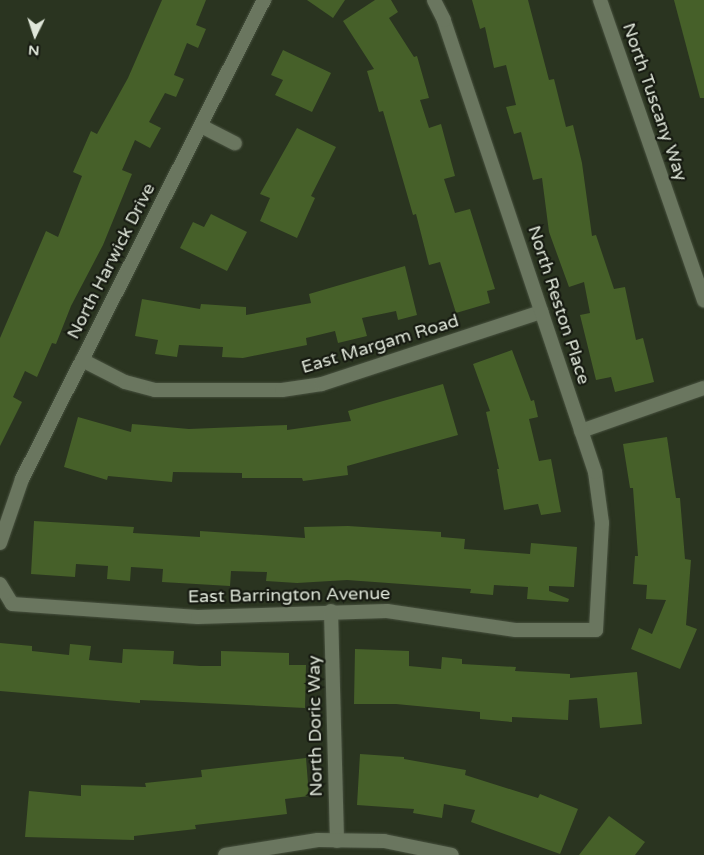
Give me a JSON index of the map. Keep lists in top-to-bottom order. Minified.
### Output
{"streets":{"street":["North Tuscany Way","North Harwick Drive","North Reston Place","East Margam Road","East Barrington Avenue","North Doric Way"]},"crossings":[["North Harwick Drive","East Margam Road"],["North Reston Place","East Margam Road"],["North Reston Place","East Barrington Avenue"],["East Barrington Avenue","North Doric Way"]],"north":"bottom"}
